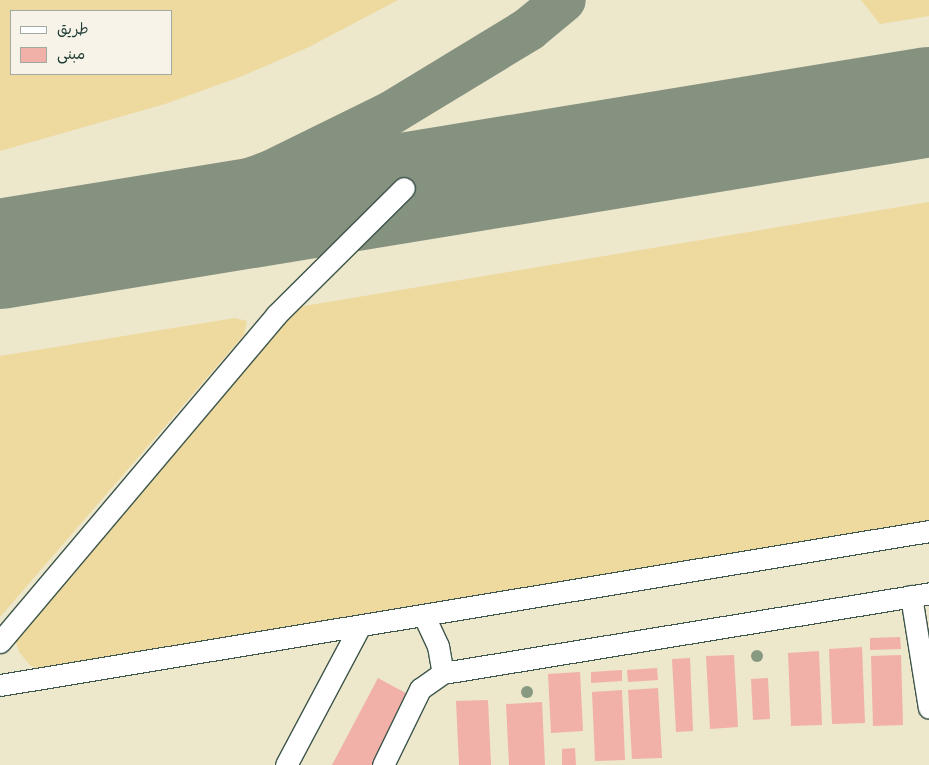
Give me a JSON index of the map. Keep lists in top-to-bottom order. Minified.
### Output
{"legend":["طريق","مبنى"]}
